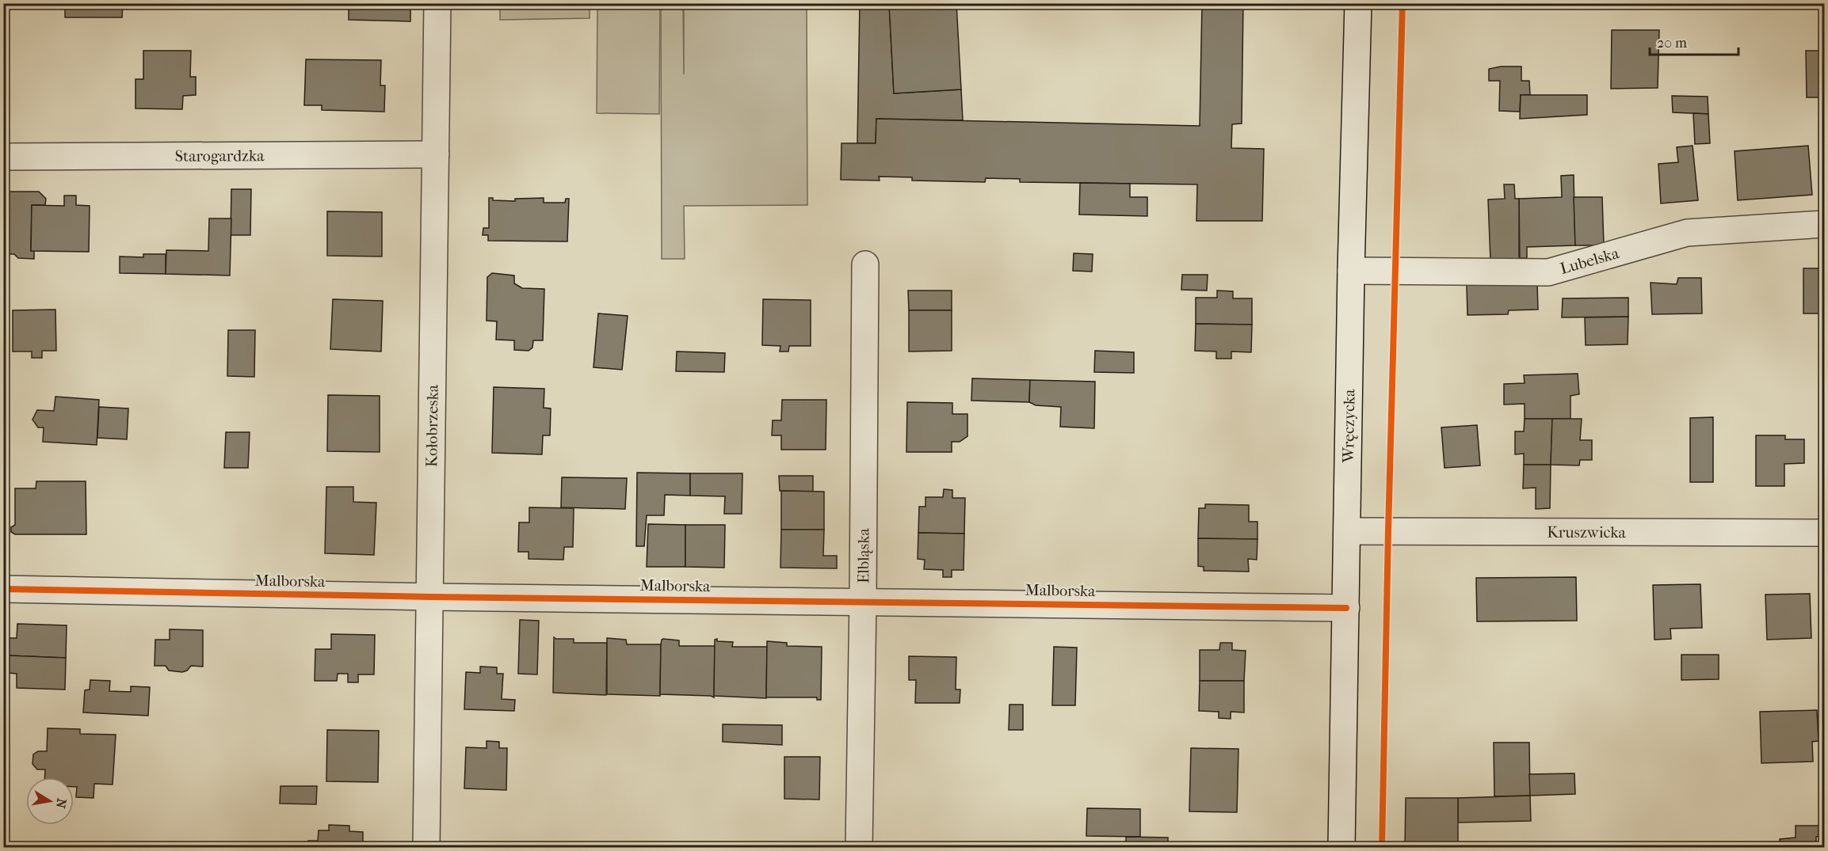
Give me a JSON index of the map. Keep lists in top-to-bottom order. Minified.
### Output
{"streets":{"street":["Starogardzka","Lubelska","Wręczycka","Kołobrzeska","Kruszwicka","Elbląska","Malborska"]},"crossings":[["Starogardzka","Kołobrzeska"],["Lubelska","Wręczycka"],["Wręczycka","Kruszwicka"],["Wręczycka","Malborska"],["Kołobrzeska","Malborska"],["Elbląska","Malborska"]],"scale_bar":"20 m","north":"right"}
